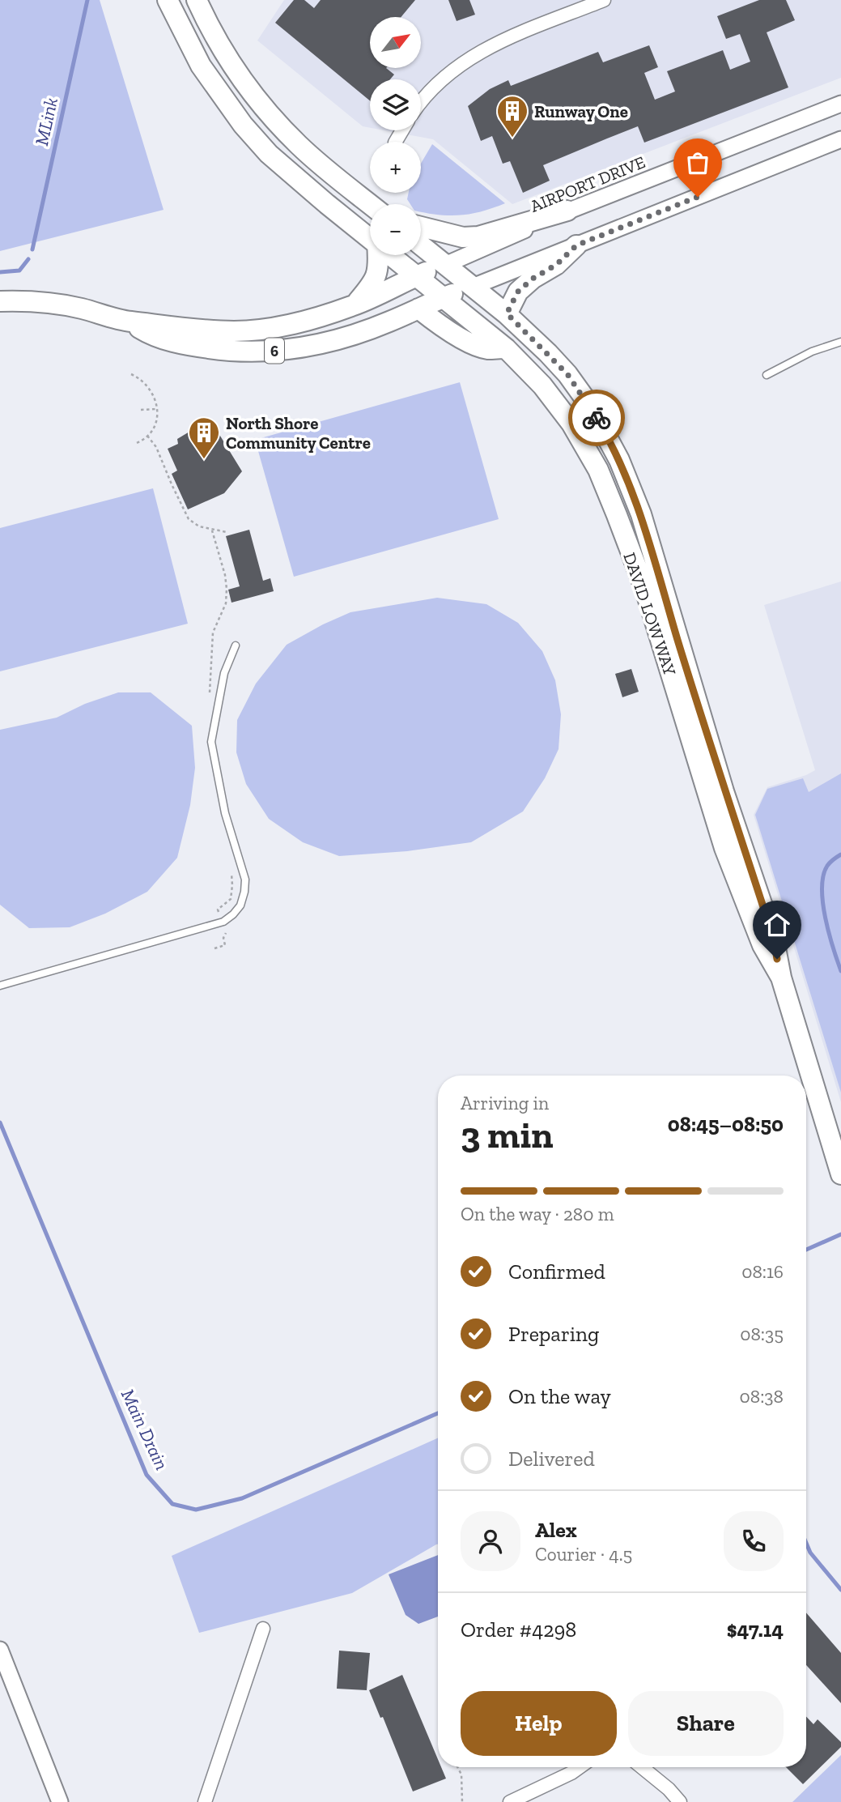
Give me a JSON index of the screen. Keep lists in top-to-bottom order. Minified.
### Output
{"streets":{"main road":["6","DAVID LOW WAY"],"street":["AIRPORT DRIVE"]},"crossings":[["AIRPORT DRIVE","6"],["AIRPORT DRIVE","DAVID LOW WAY"],["6","DAVID LOW WAY"]],"water":["MLink","Main Drain"],"places":{"building":["Runway One","North Shore Community Centre"]},"north":"top right","page":{"map_buttons":["+","−"],"heading":["3 min","Arriving in","08:45–08:50"],"panel":["Alex","Courier · 4.5","Order #4298","$47.14"],"bar":"On the way · 280 m","list":[["Confirmed","08:16"],["Preparing","08:35"],["On the way","08:38"],"Delivered"],"buttons":["Help","Share"]}}
